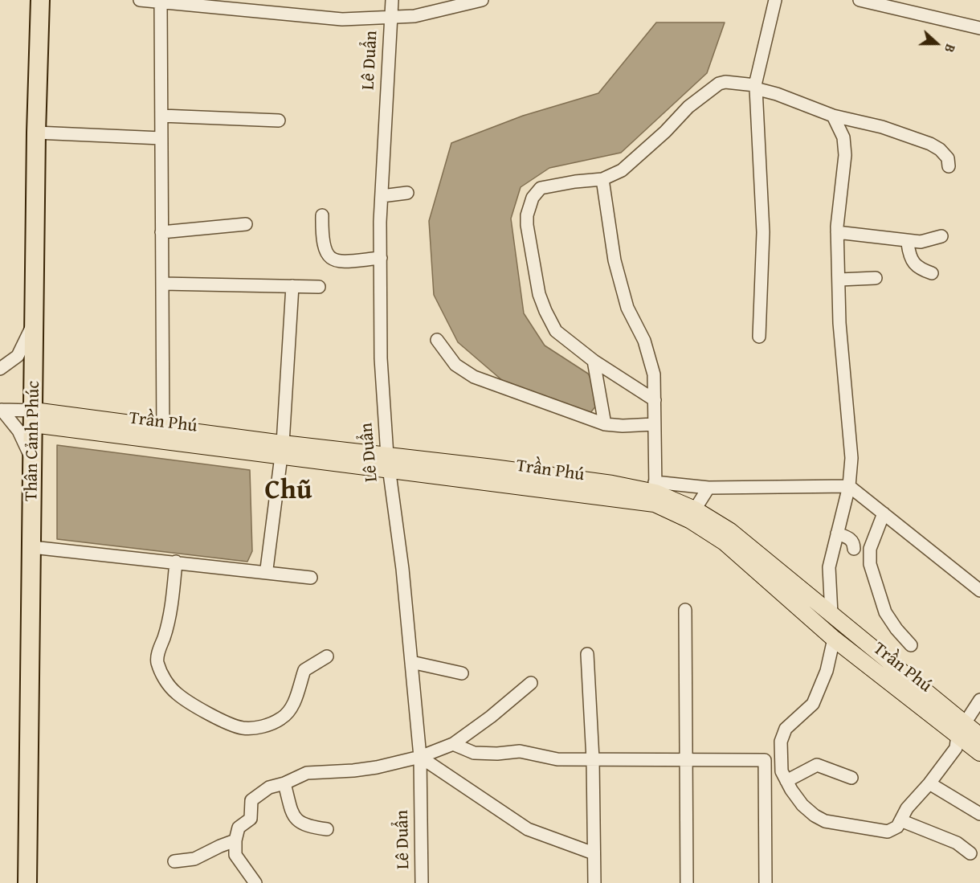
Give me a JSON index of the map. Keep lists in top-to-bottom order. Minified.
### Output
{"streets":{"highway":["Thân Cảnh Phúc"],"main road":["Trần Phú"],"street":["Lê Duẩn"]},"crossings":[["Lê Duẩn","Trần Phú"],["Trần Phú","Thân Cảnh Phúc"]],"districts":["Chũ"],"north":"right"}
